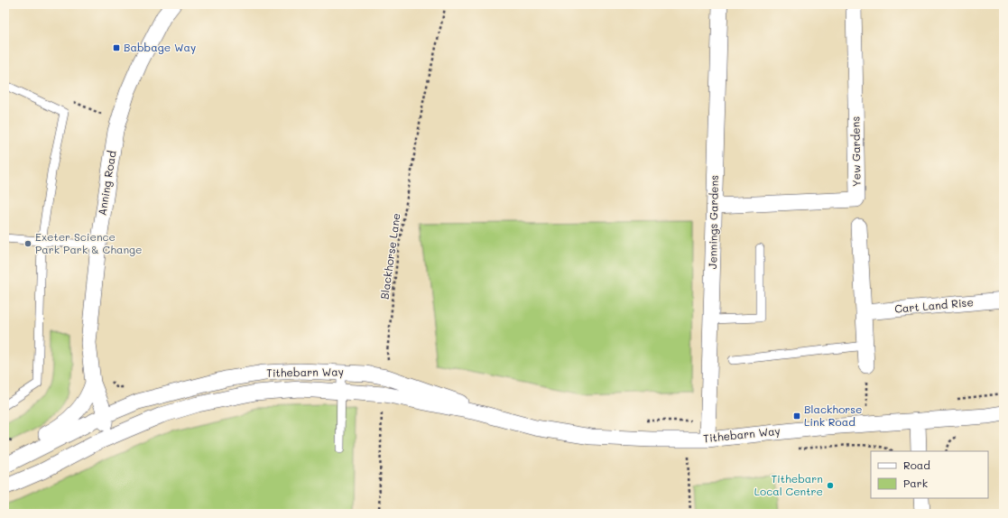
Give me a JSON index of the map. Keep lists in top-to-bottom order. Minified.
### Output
{"streets":{"street":["Yew Gardens","Anning Road","Jennings Gardens","Cart Land Rise","Tithebarn Way"],"path":["Blackhorse Lane"]},"crossings":[["Yew Gardens","Jennings Gardens"],["Anning Road","Tithebarn Way"],["Jennings Gardens","Tithebarn Way"],["Blackhorse Lane","Tithebarn Way"]],"places":{"transit":["Babbage Way","Blackhorse Link Road"],"other":["Exeter Science Park Park & Change","Tithebarn Local Centre"]},"legend":["Road","Park"]}
